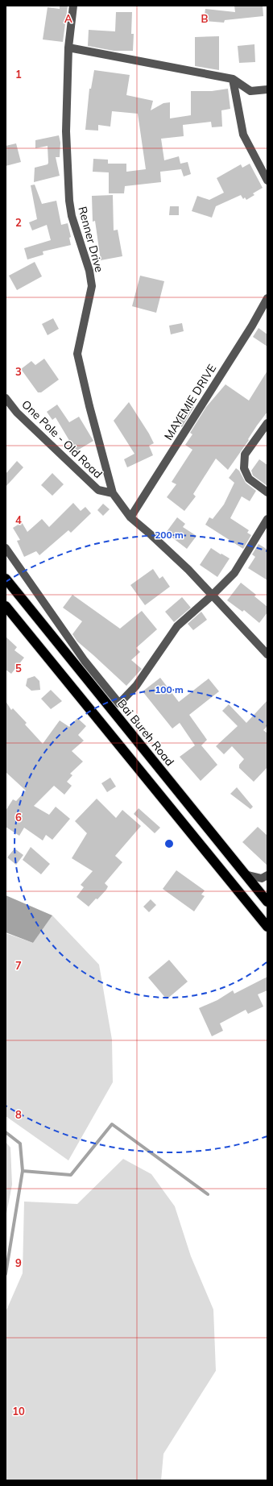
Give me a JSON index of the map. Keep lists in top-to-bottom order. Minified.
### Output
{"streets":{"highway":["Bai Bureh Road"],"street":["Renner Drive","MAYEMIE DRIVE","One Pole - Old Road"]},"crossings":[["Renner Drive","One Pole - Old Road"]],"grid":{"columns":["A","B"],"rows":["1","2","3","4","5","6","7","8","9","10"]},"rings":["200 m","100 m"]}
